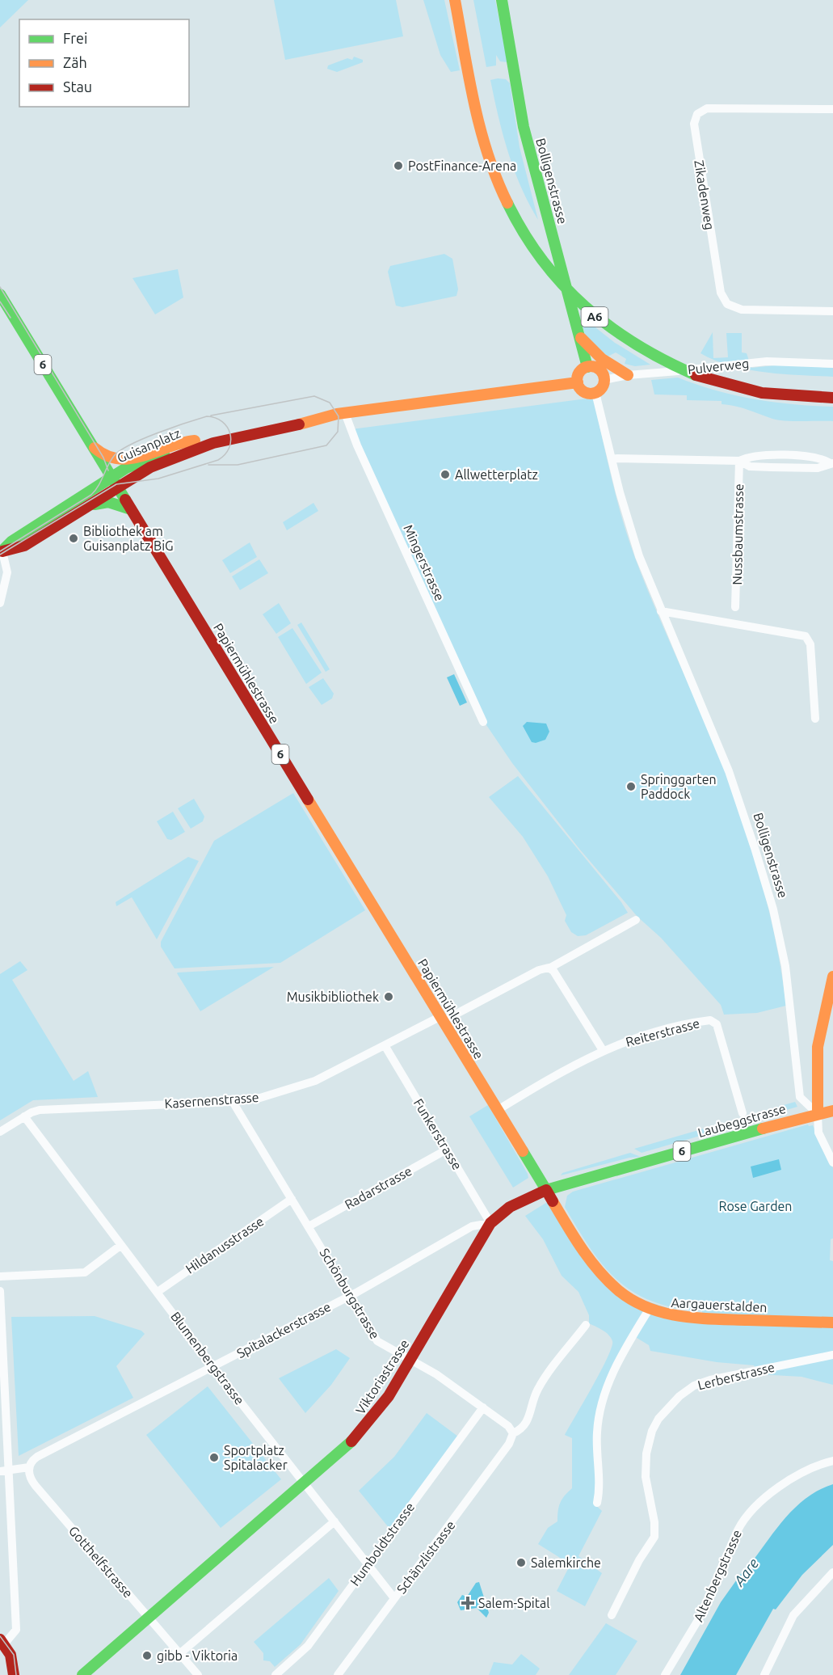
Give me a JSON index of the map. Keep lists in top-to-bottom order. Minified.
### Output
{"streets":{"main road":["Bolligenstrasse","A6","6","Guisanplatz","Papiermühlestrasse","Laubeggstrasse","Aargauerstalden","Viktoriastrasse"],"street":["Zikadenweg","Pulverweg","Nussbaumstrasse","Mingerstrasse","Reiterstrasse","Kasernenstrasse","Funkerstrasse","Radarstrasse","Hildanusstrasse","Schönburgstrasse","Spitalackerstrasse","Blumenbergstrasse","Lerberstrasse","Humboldtstrasse","Schänzlistrasse","Gotthelfstrasse","Altenbergstrasse"]},"crossings":[["Bolligenstrasse","Pulverweg"],["Bolligenstrasse","Nussbaumstrasse"],["Bolligenstrasse","Laubeggstrasse"],["Guisanplatz","Papiermühlestrasse"],["Papiermühlestrasse","Reiterstrasse"],["Papiermühlestrasse","Kasernenstrasse"],["Papiermühlestrasse","Laubeggstrasse"],["Papiermühlestrasse","Aargauerstalden"],["Papiermühlestrasse","Viktoriastrasse"],["Kasernenstrasse","Funkerstrasse"],["Kasernenstrasse","Schönburgstrasse"],["Kasernenstrasse","Blumenbergstrasse"],["Laubeggstrasse","Aargauerstalden"],["Laubeggstrasse","Viktoriastrasse"],["Funkerstrasse","Radarstrasse"],["Funkerstrasse","Spitalackerstrasse"],["Funkerstrasse","Viktoriastrasse"],["Radarstrasse","Schönburgstrasse"],["Hildanusstrasse","Schönburgstrasse"],["Hildanusstrasse","Blumenbergstrasse"],["Schönburgstrasse","Spitalackerstrasse"],["Schönburgstrasse","Viktoriastrasse"],["Schönburgstrasse","Humboldtstrasse"],["Schönburgstrasse","Schänzlistrasse"],["Aargauerstalden","Viktoriastrasse"],["Spitalackerstrasse","Blumenbergstrasse"],["Spitalackerstrasse","Viktoriastrasse"],["Spitalackerstrasse","Gotthelfstrasse"],["Blumenbergstrasse","Viktoriastrasse"],["Blumenbergstrasse","Humboldtstrasse"],["Blumenbergstrasse","Schänzlistrasse"],["Viktoriastrasse","Gotthelfstrasse"]],"water":["Aare"],"parks":["Rose Garden"],"places":{"other":["PostFinance-Arena","Allwetterplatz","Bibliothek am Guisanplatz BiG","Springgarten Paddock","Musikbibliothek","Sportplatz Spitalacker","Salemkirche","gibb - Viktoria"],"health":["Salem-Spital"]},"legend":["Frei","Zäh","Stau"]}
